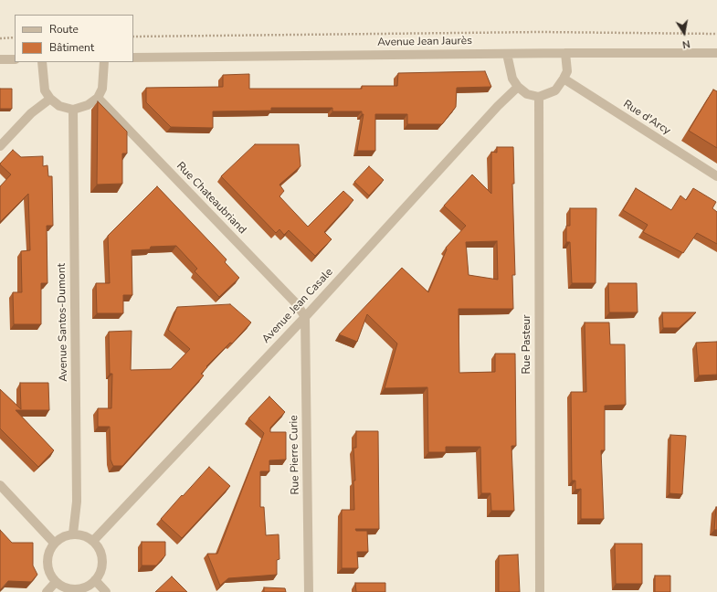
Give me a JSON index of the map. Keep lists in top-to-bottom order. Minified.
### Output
{"streets":{"street":["Avenue Jean Jaurès","Rue d'Arcy","Rue Chateaubriand","Avenue Jean Casale","Avenue Santos-Dumont","Rue Pasteur","Rue Pierre Curie"]},"crossings":[["Rue Chateaubriand","Avenue Jean Casale"],["Rue Chateaubriand","Rue Pierre Curie"],["Avenue Jean Casale","Avenue Santos-Dumont"],["Avenue Jean Casale","Rue Pierre Curie"]],"legend":["Route","Bâtiment"],"north":"bottom"}
